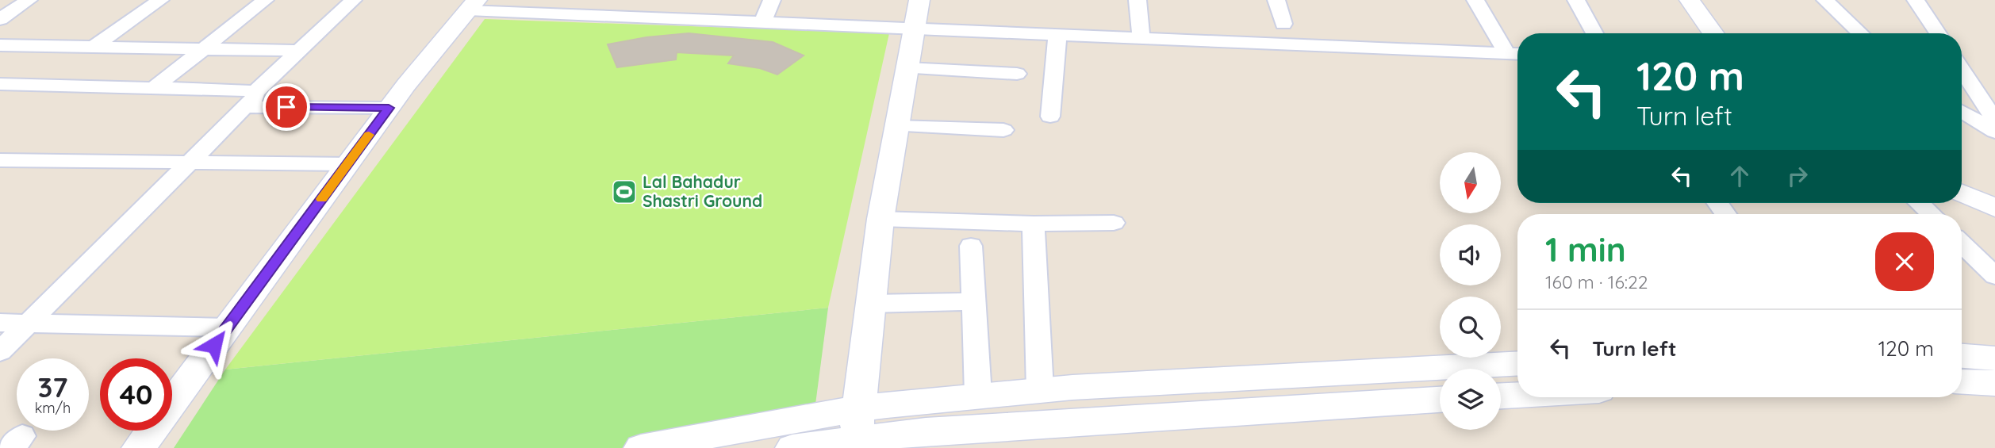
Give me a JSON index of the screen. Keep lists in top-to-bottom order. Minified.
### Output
{"places":{"sports":["Lal Bahadur Shastri Ground"]},"north":"bottom","page":{"turn":["120 m","Turn left"],"heading":["1 min","160 m · 16:22"],"list":[{"name":"Turn left","value":"120 m"}],"speed":"37 km/h","limit":"40"}}
